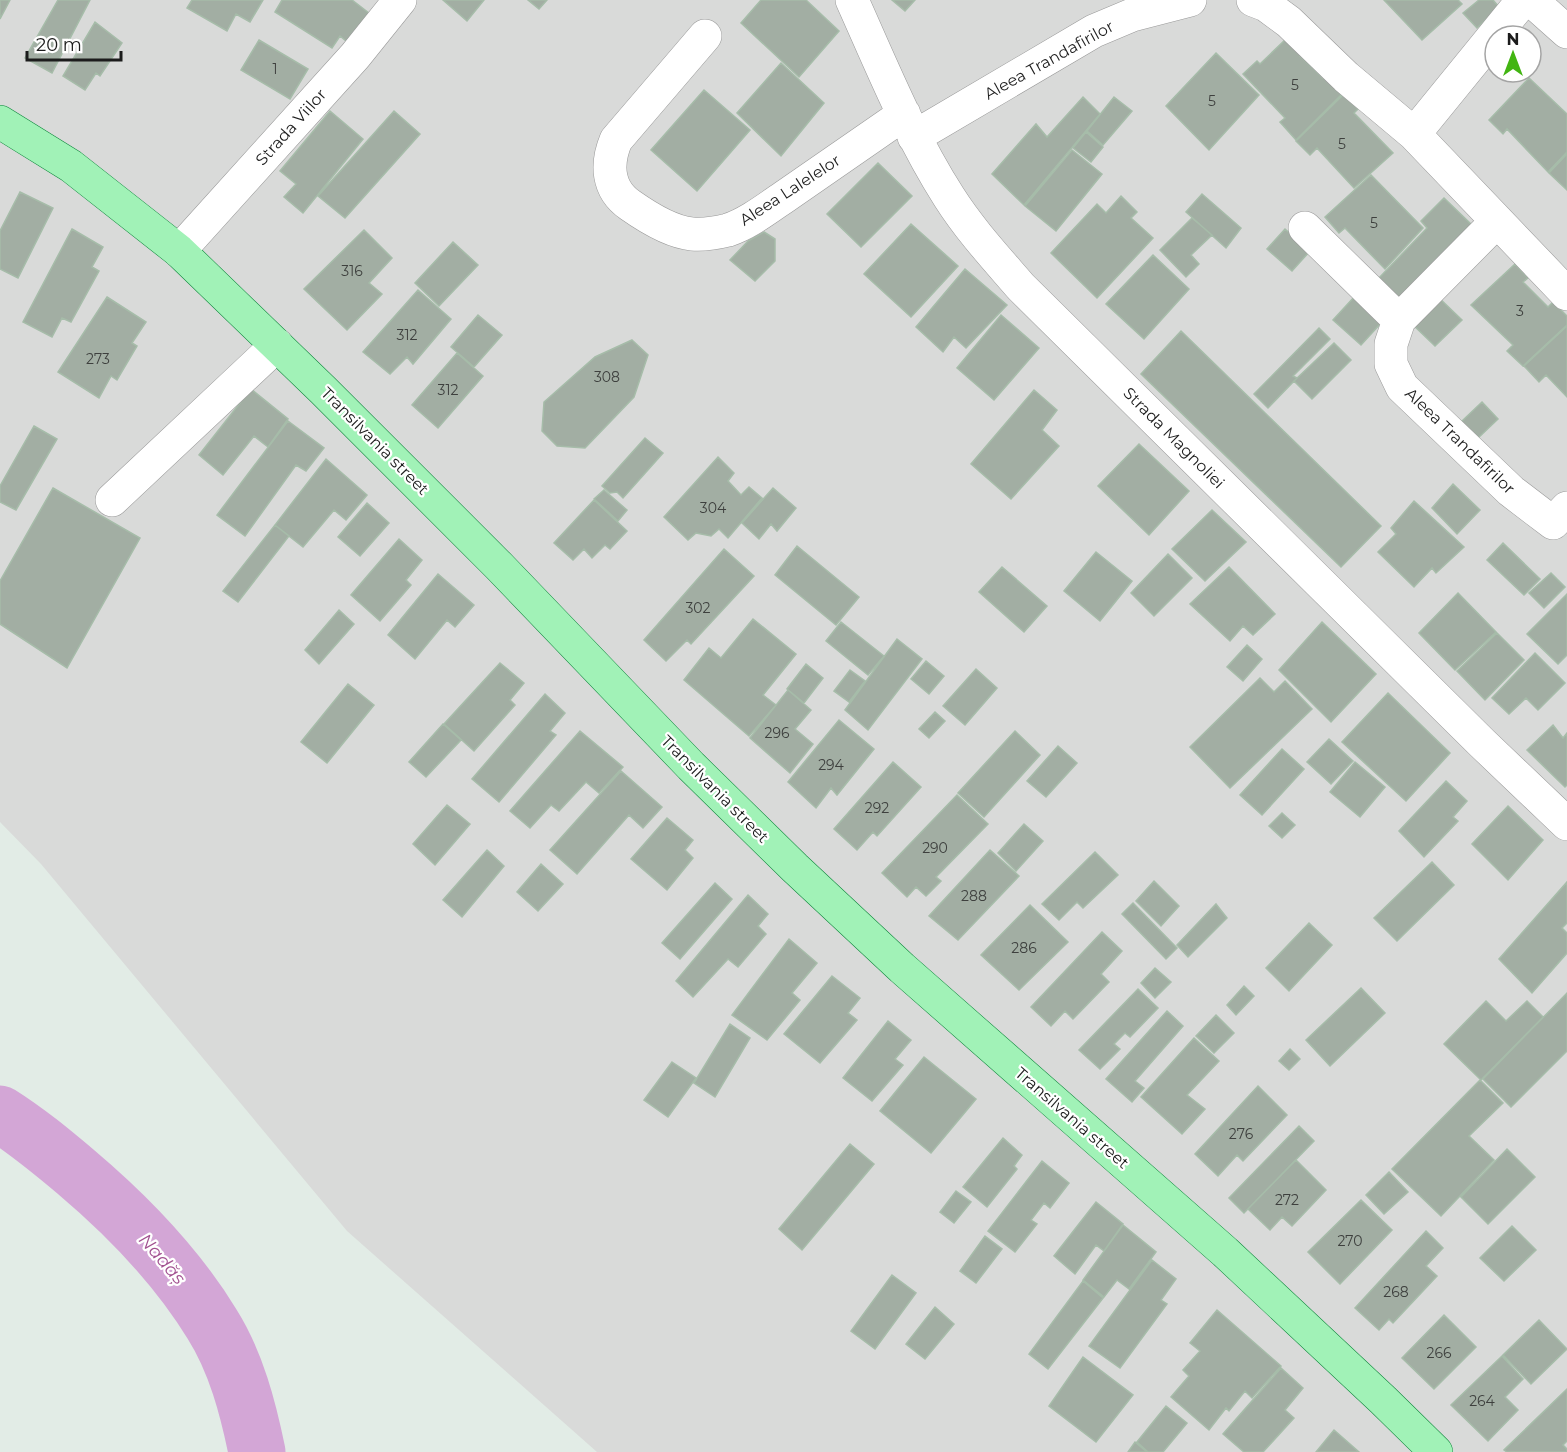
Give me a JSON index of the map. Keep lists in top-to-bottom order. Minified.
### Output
{"streets":{"main road":["Transilvania street"],"street":["Aleea Trandafirilor","Strada Viilor","Aleea Lalelelor","Strada Magnoliei"]},"crossings":[["Aleea Trandafirilor","Aleea Lalelelor"],["Aleea Trandafirilor","Strada Magnoliei"],["Strada Viilor","Transilvania street"],["Aleea Lalelelor","Strada Magnoliei"]],"water":["Nadăș"],"house_numbers":["1","5","5","5","5","316","3","312","273","308","312","304","302","296","294","292","290","288","286","276","272","270","268","266","264"],"scale_bar":"20 m","north":"top"}
